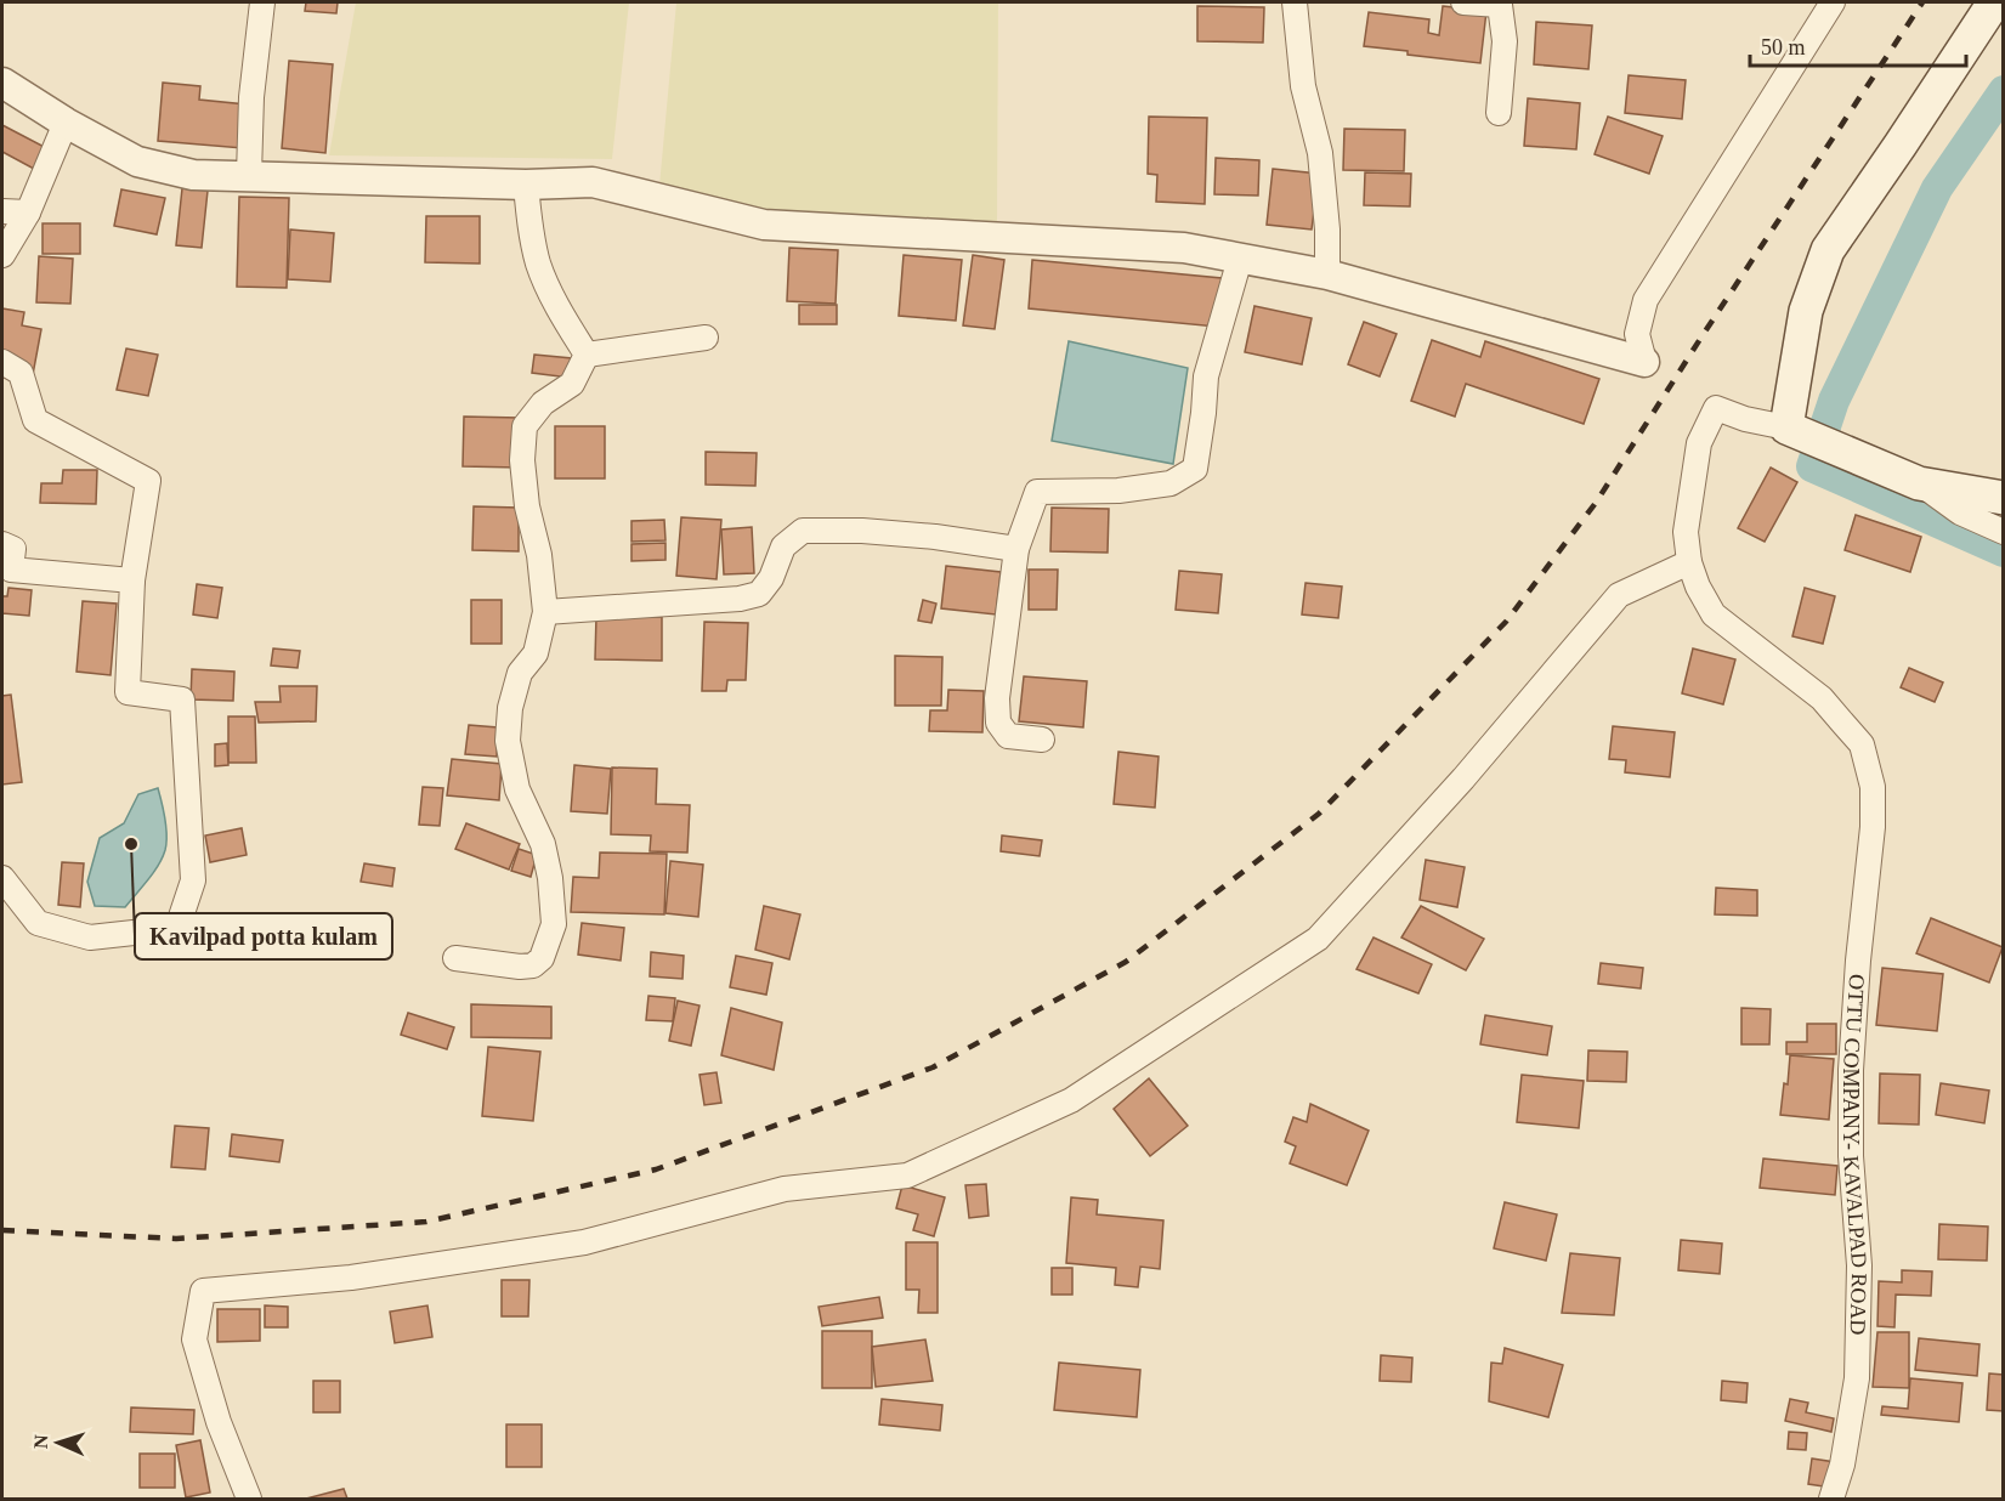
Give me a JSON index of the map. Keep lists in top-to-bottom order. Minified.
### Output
{"streets":{"street":["OTTU COMPANY- KAVALPAD ROAD"]},"places":["Kavilpad potta kulam"],"scale_bar":"50 m","north":"left"}
